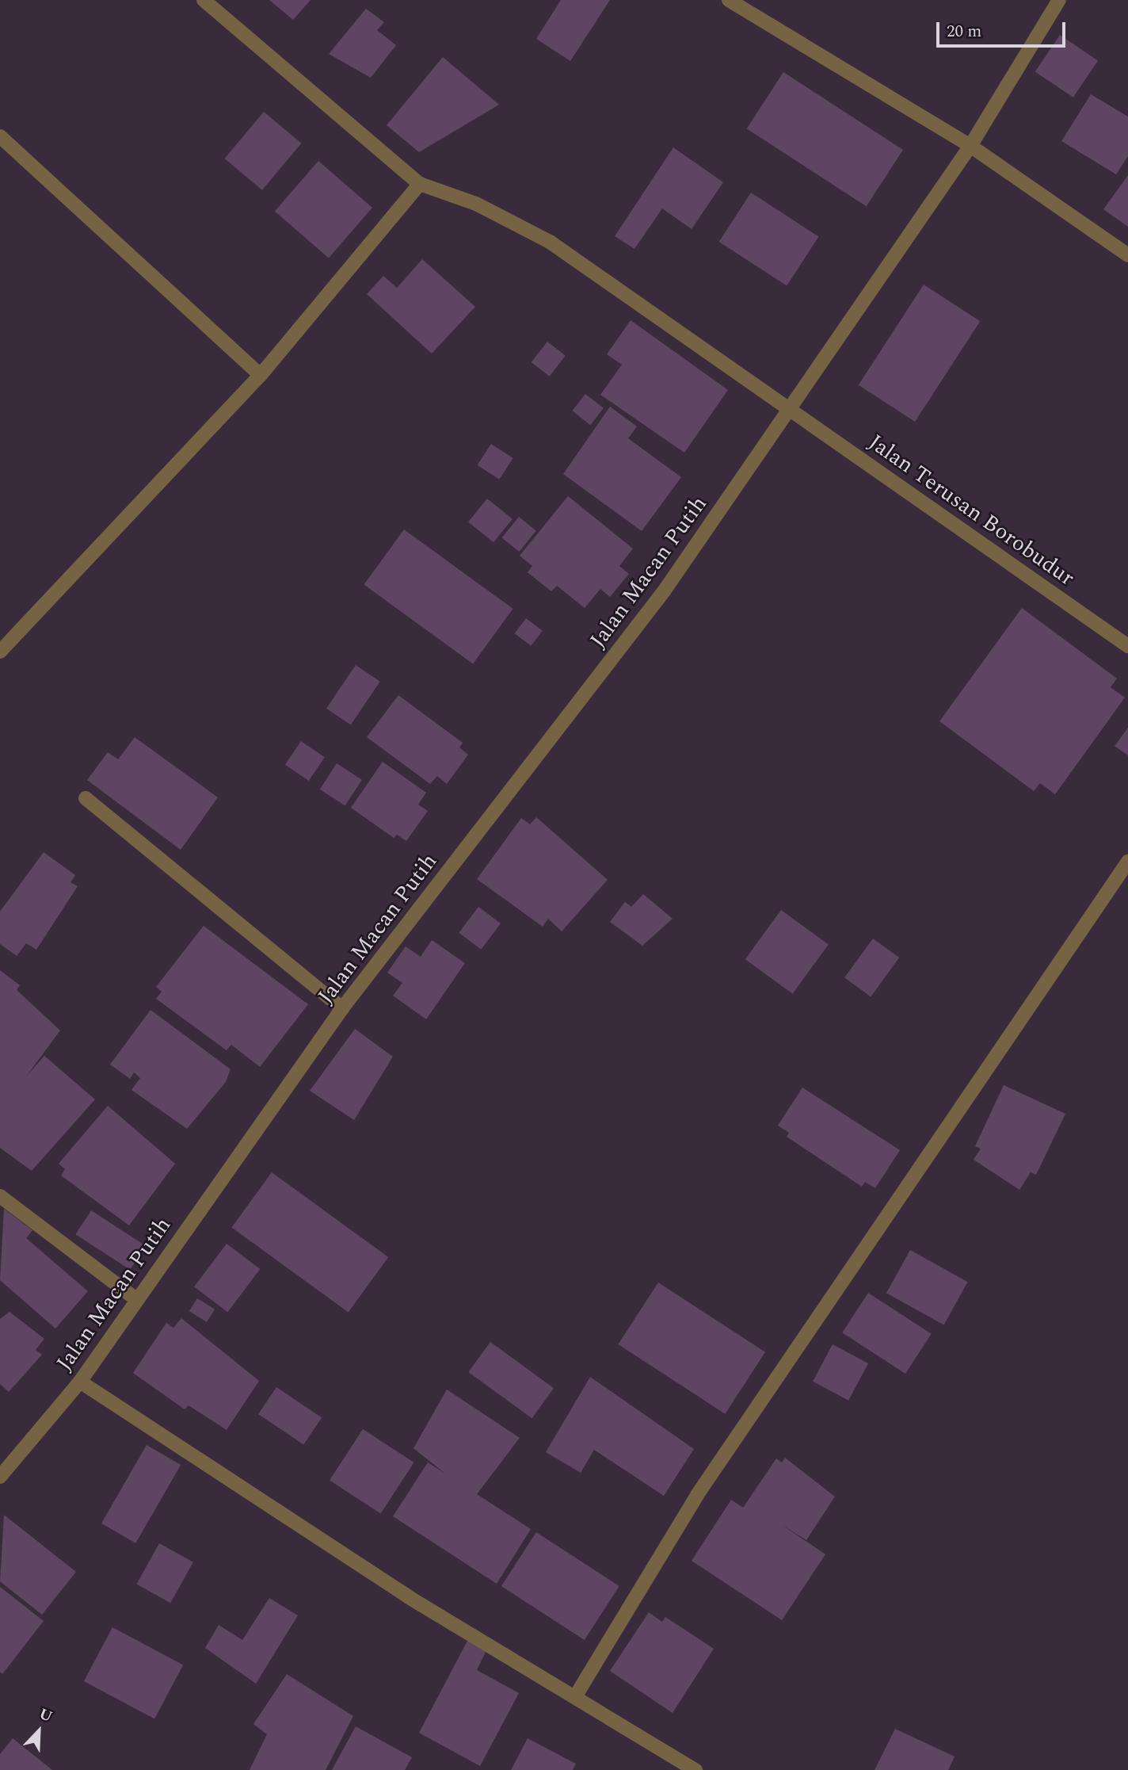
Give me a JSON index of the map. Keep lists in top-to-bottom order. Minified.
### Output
{"streets":{"street":["Jalan Terusan Borobudur","Jalan Macan Putih"]},"crossings":[["Jalan Terusan Borobudur","Jalan Macan Putih"]],"scale_bar":"20 m","north":"top right"}
